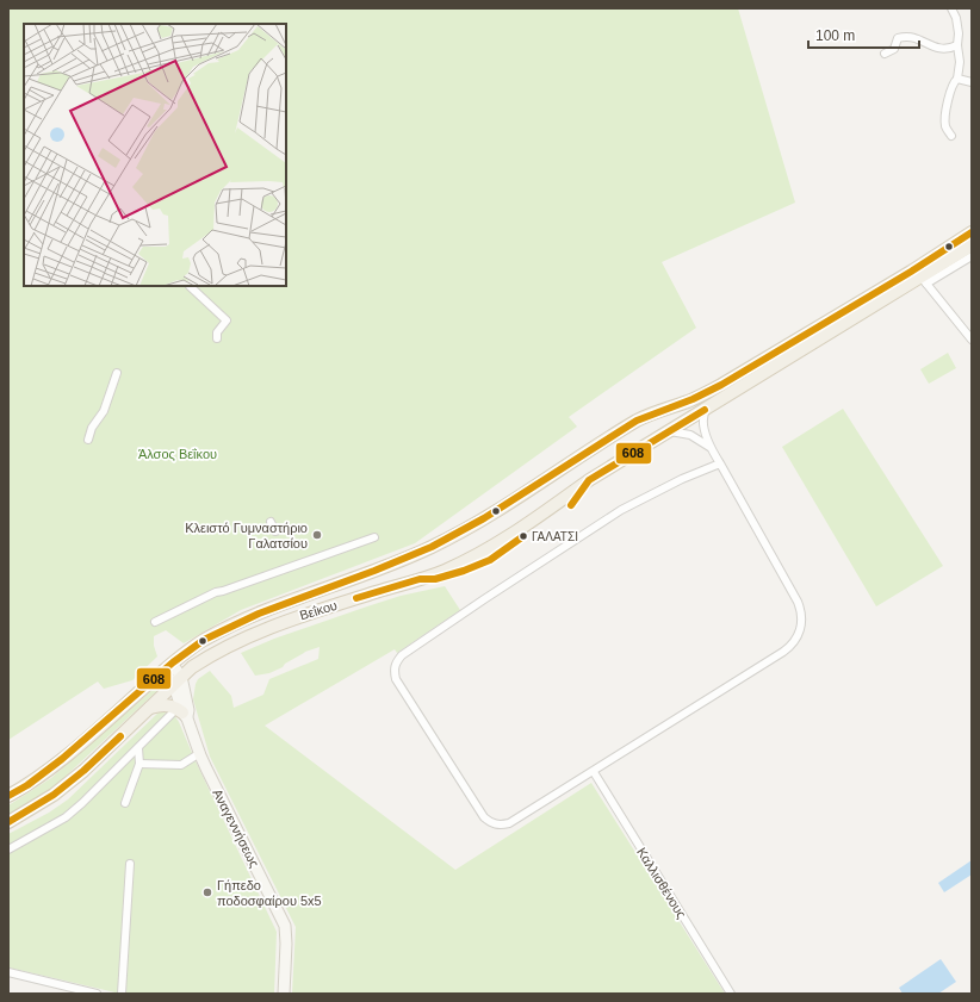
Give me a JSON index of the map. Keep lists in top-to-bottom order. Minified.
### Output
{"streets":{"main road":["Βεΐκου"],"street":["Αναγεννήσεως","Καλλισθένους"]},"crossings":[["Βεΐκου","Αναγεννήσεως"]],"parks":["Άλσος Βεΐκου"],"places":["Κλειστό Γυμναστήριο Γαλατσίου","ΓΑΛΑΤΣΙ","Γήπεδο ποδοσφαίρου 5x5"],"lines":["transit line 608"],"scale_bar":"100 m"}
